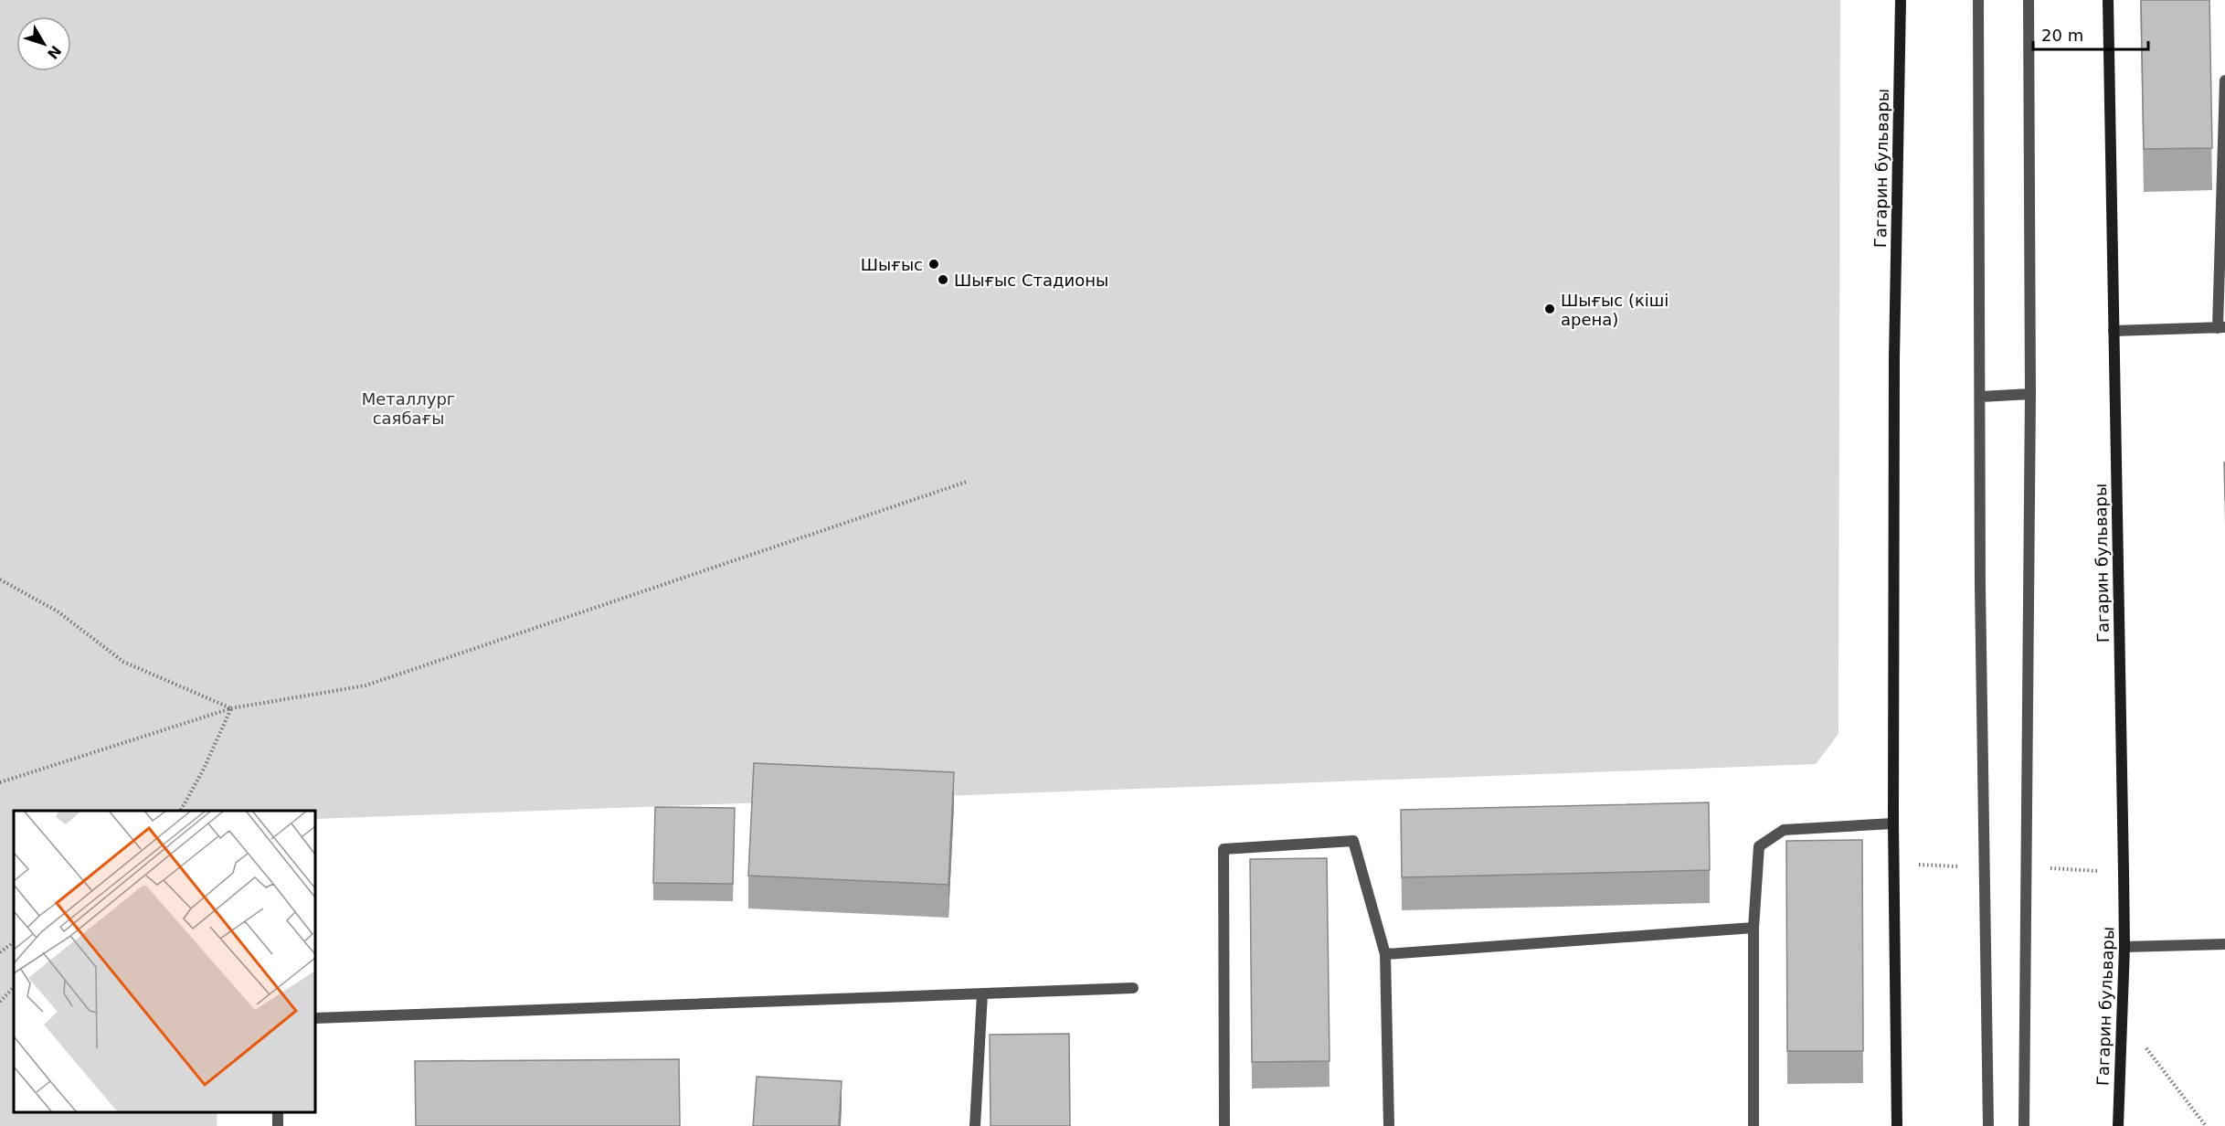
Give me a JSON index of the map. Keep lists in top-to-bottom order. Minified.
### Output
{"streets":{"main road":["Гагарин бульвары"]},"parks":["Металлург саябағы"],"places":["Шығыс","Шығыс Стадионы","Шығыс (кіші арена)"],"scale_bar":"20 m","north":"bottom right"}
